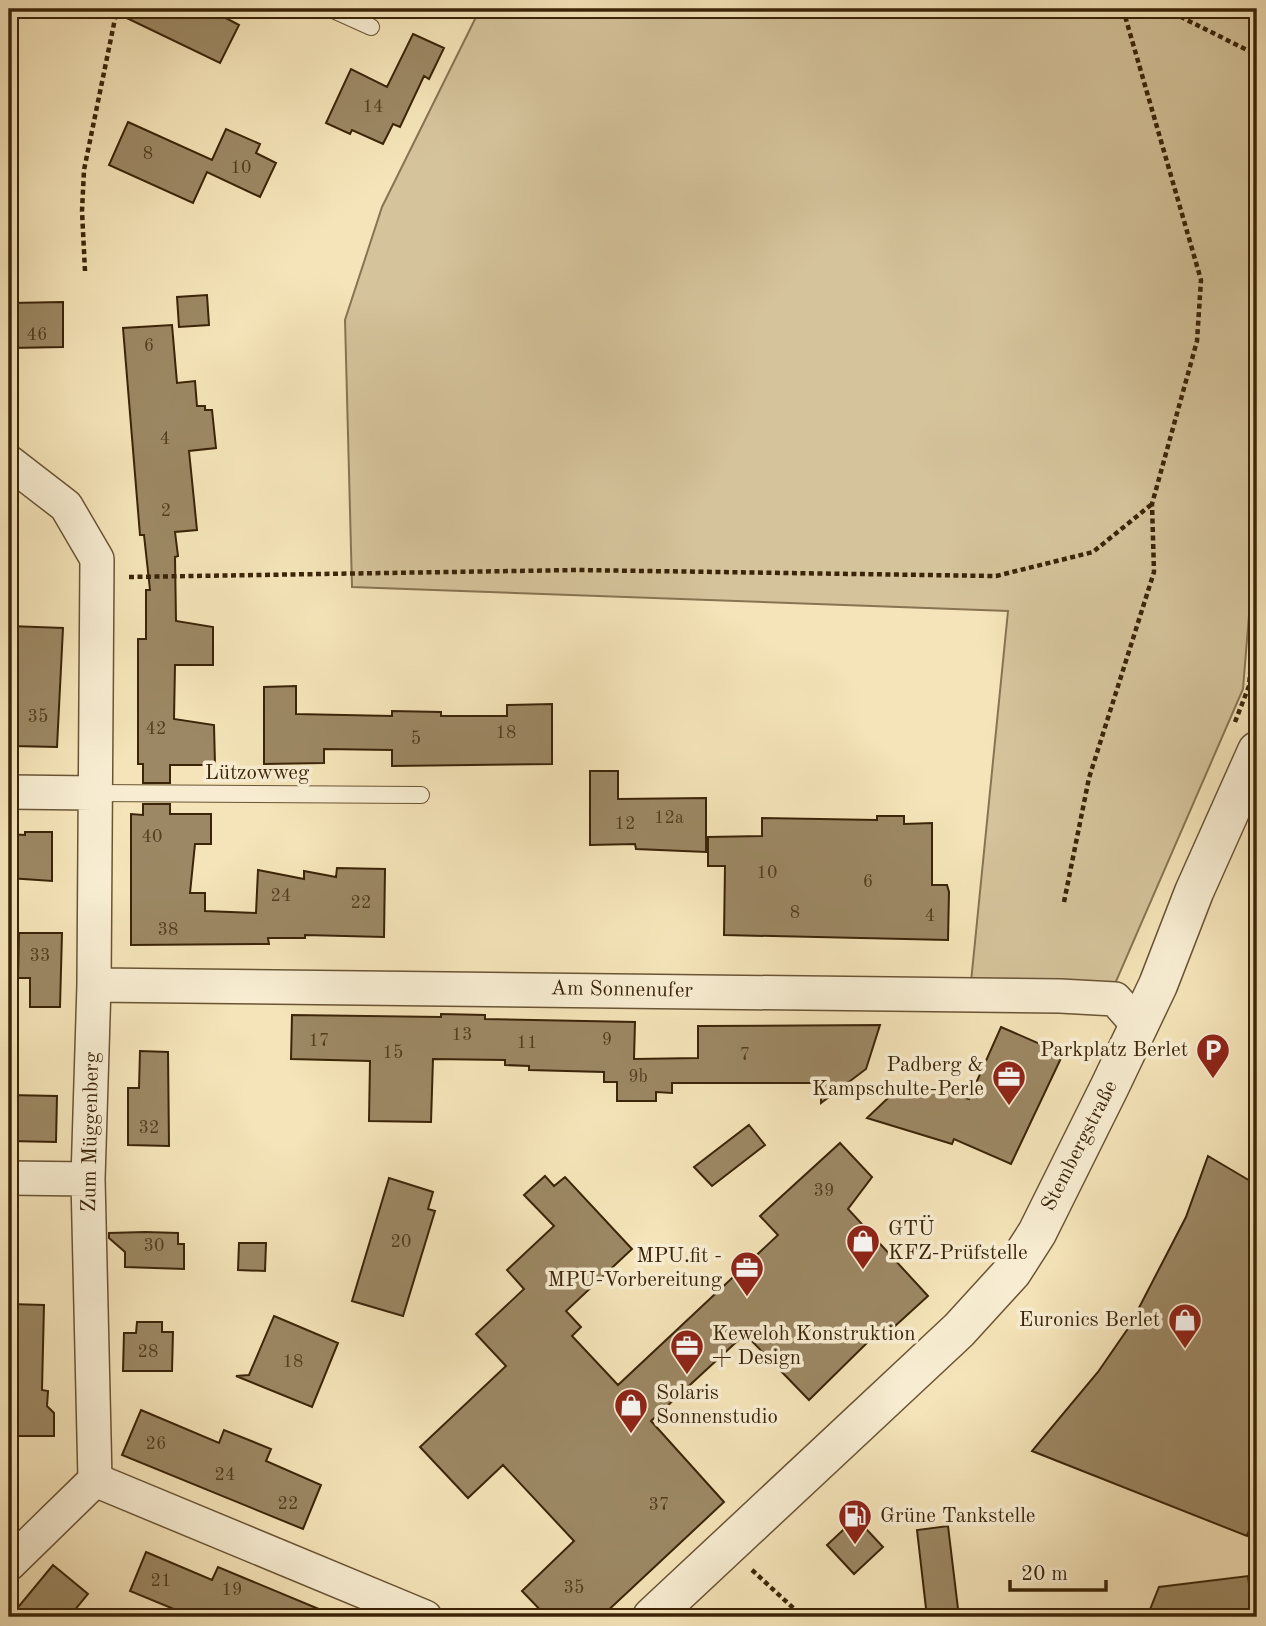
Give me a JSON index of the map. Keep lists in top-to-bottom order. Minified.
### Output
{"streets":{"street":["Am Sonnenufer","Zum Müggenberg","Stembergstraße"],"lane":["Lützowweg"]},"crossings":[["Lützowweg","Zum Müggenberg"],["Am Sonnenufer","Zum Müggenberg"],["Am Sonnenufer","Stembergstraße"]],"places":{"parking":["Parkplatz Berlet"],"office":["Padberg & Kampschulte-Perle","MPU.fit - MPU-Vorbereitung","Keweloh Konstruktion + Design"],"shop":["GTÜ KFZ-Prüfstelle","Euronics Berlet","Solaris Sonnenstudio"],"fuel station":["Grüne Tankstelle"]},"house_numbers":["14","8","10","46","6","4","2","35","42","18","5","12a","12","40","10","6","24","22","8","4","38","33","13","9","17","11","15","7","9b","32","39","20","30","28","18","26","24","22","37","21","35","19"],"scale_bar":"20 m"}
